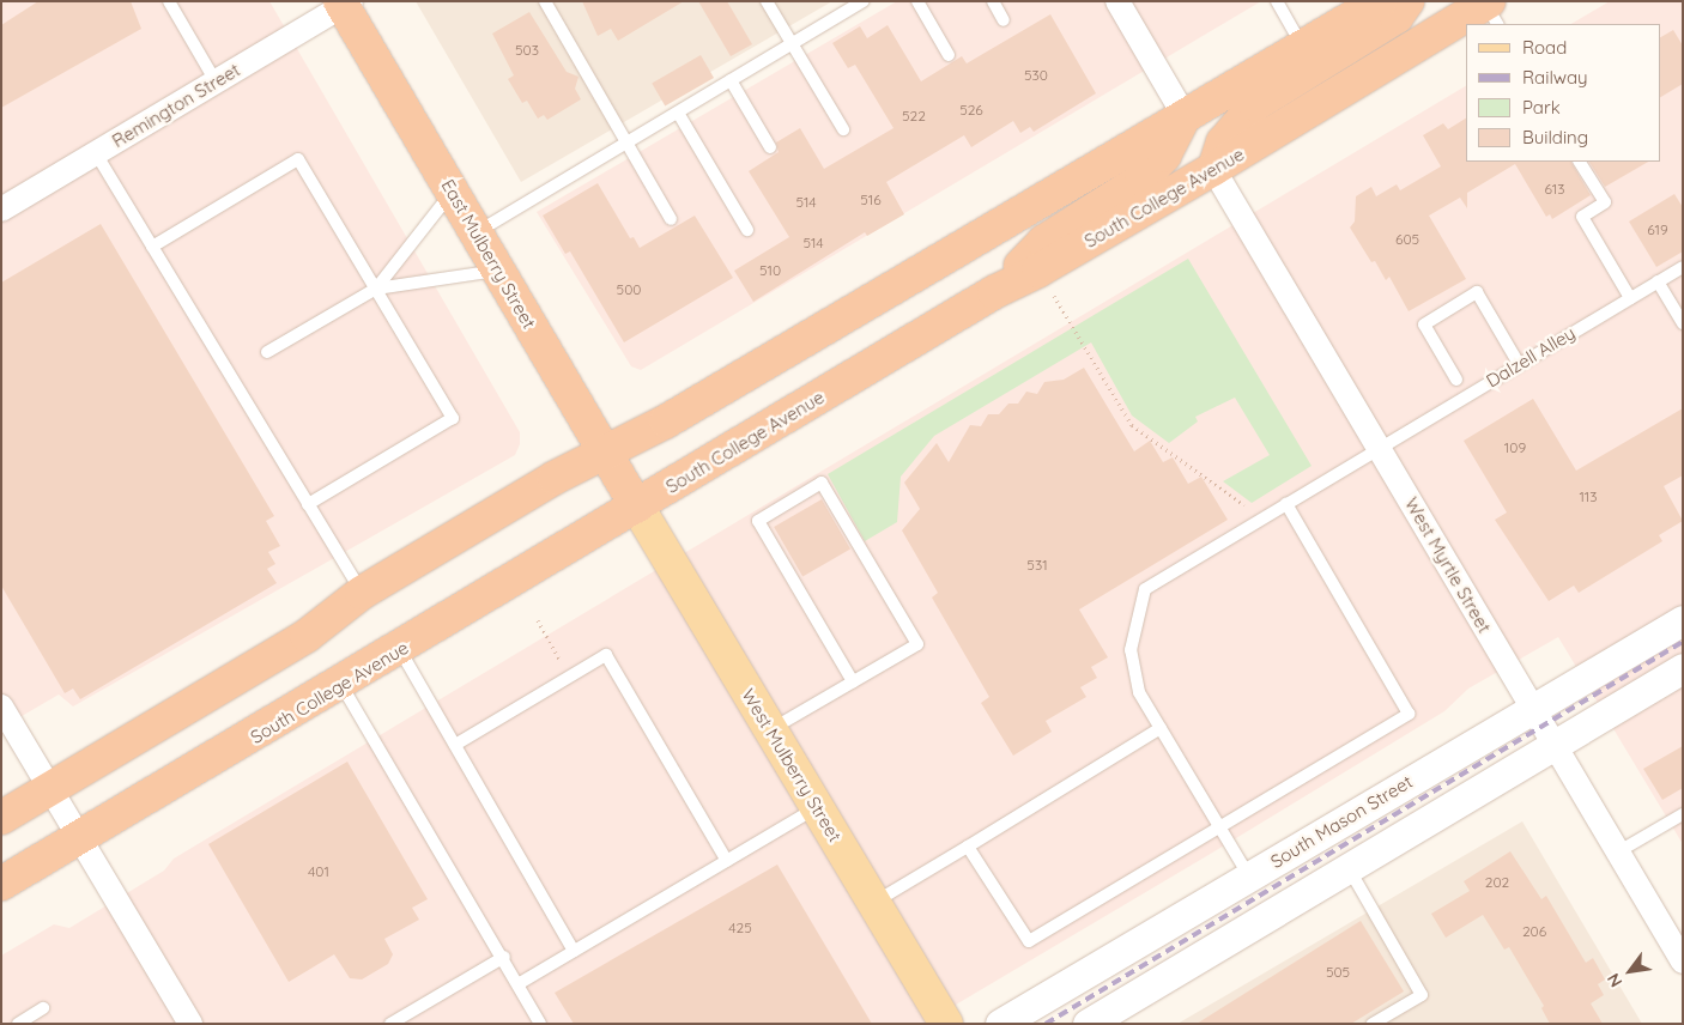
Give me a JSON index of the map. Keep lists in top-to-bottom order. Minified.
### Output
{"streets":{"highway":["South College Avenue","East Mulberry Street"],"main road":["West Mulberry Street"],"street":["Remington Street","West Myrtle Street","South Mason Street"],"lane":["Dalzell Alley"]},"crossings":[["Remington Street","East Mulberry Street"],["South College Avenue","East Mulberry Street"],["South College Avenue","West Myrtle Street"],["South College Avenue","West Mulberry Street"],["East Mulberry Street","West Mulberry Street"],["Dalzell Alley","West Myrtle Street"],["Dalzell Alley","South Mason Street"],["West Myrtle Street","South Mason Street"]],"house_numbers":["503","530","526","522","613","516","514","619","605","514","510","500","109","113","531","401","202","425","206","505"],"legend":["Road","Railway","Park","Building"],"north":"bottom left"}
